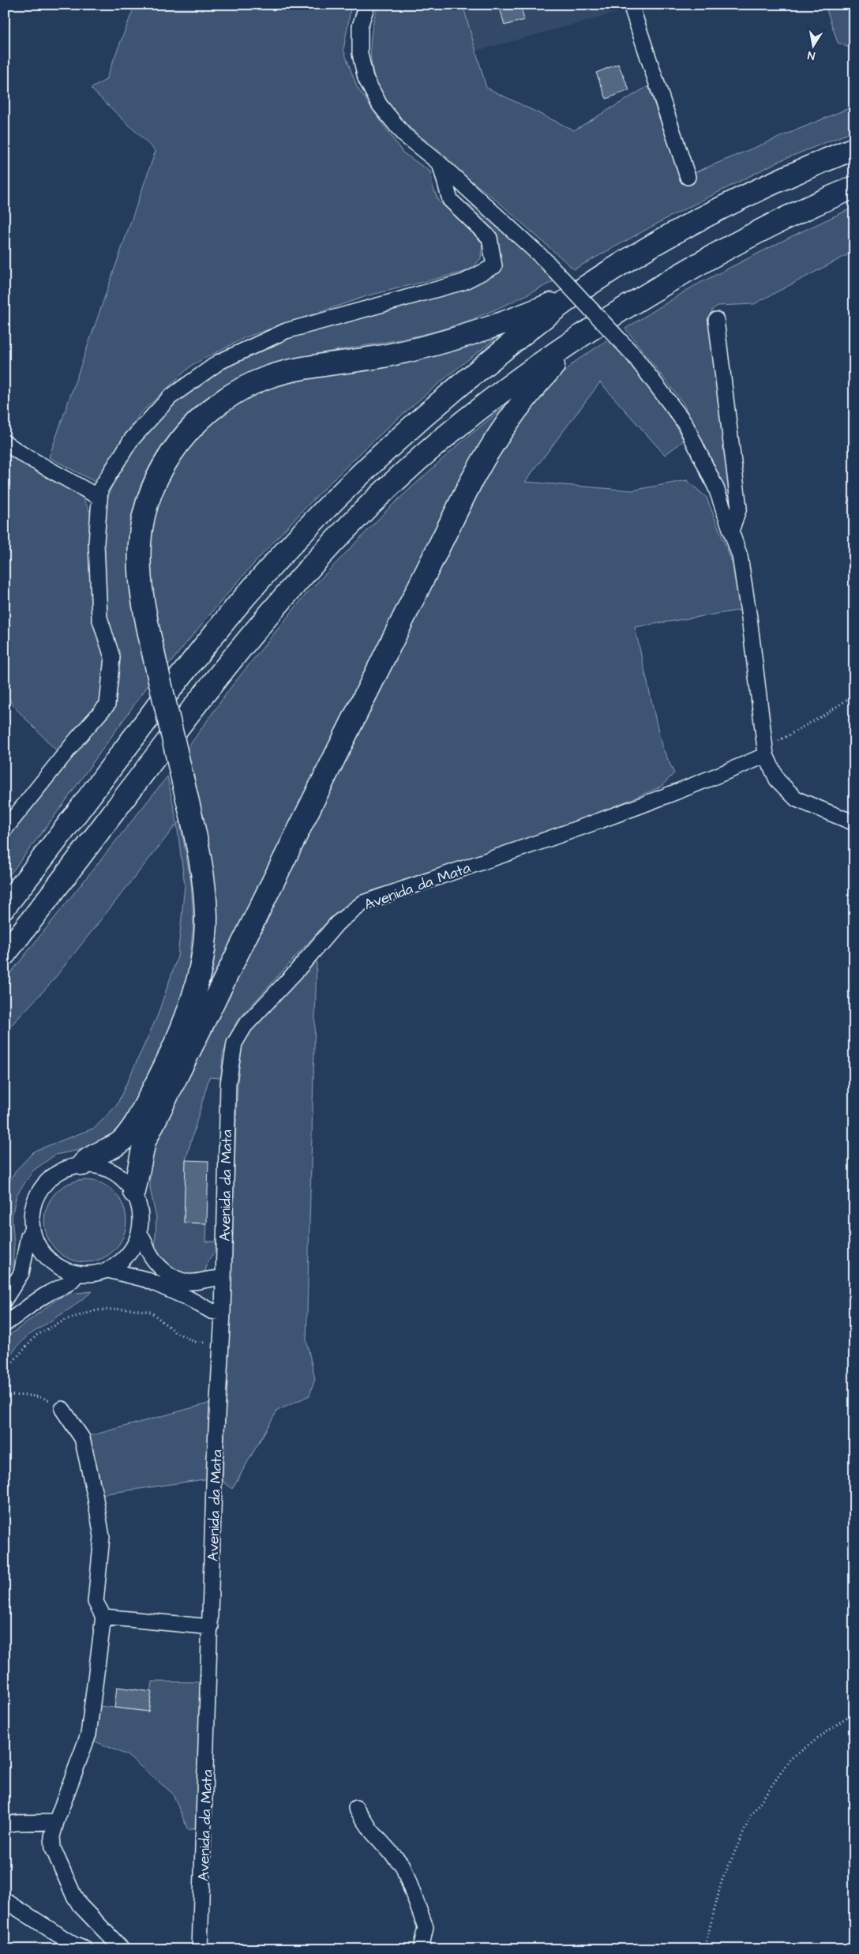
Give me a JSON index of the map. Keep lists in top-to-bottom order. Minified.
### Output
{"streets":{"street":["Avenida da Mata"]},"north":"bottom"}
